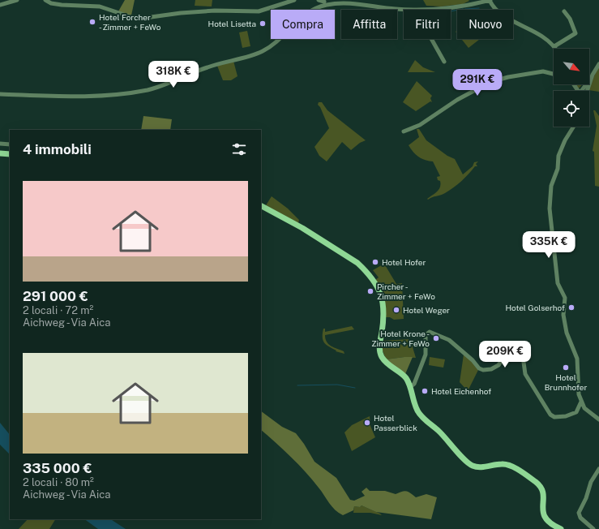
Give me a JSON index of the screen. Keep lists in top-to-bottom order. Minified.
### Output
{"places":["Hotel Forcher - Zimmer + FeWo","Hotel Lisetta","Hotel Hofer","Pircher - Zimmer + FeWo","Hotel Golserhof","Hotel Weger","Hotel Krone - Zimmer + FeWo","Hotel Brunnhofer","Hotel Eichenhof","Hotel Passerblick"],"north":"bottom right","page":{"chip":["Compra","Affitta","Filtri","Nuovo"],"price":["318K €","291K €","335K €","209K €"],"heading":"4 immobili","list":[{"name":"291 000 €","note":"2 locali · 72 m² · Aichweg - Via Aica"},{"name":"335 000 €","note":"2 locali · 80 m² · Aichweg - Via Aica"}]}}
